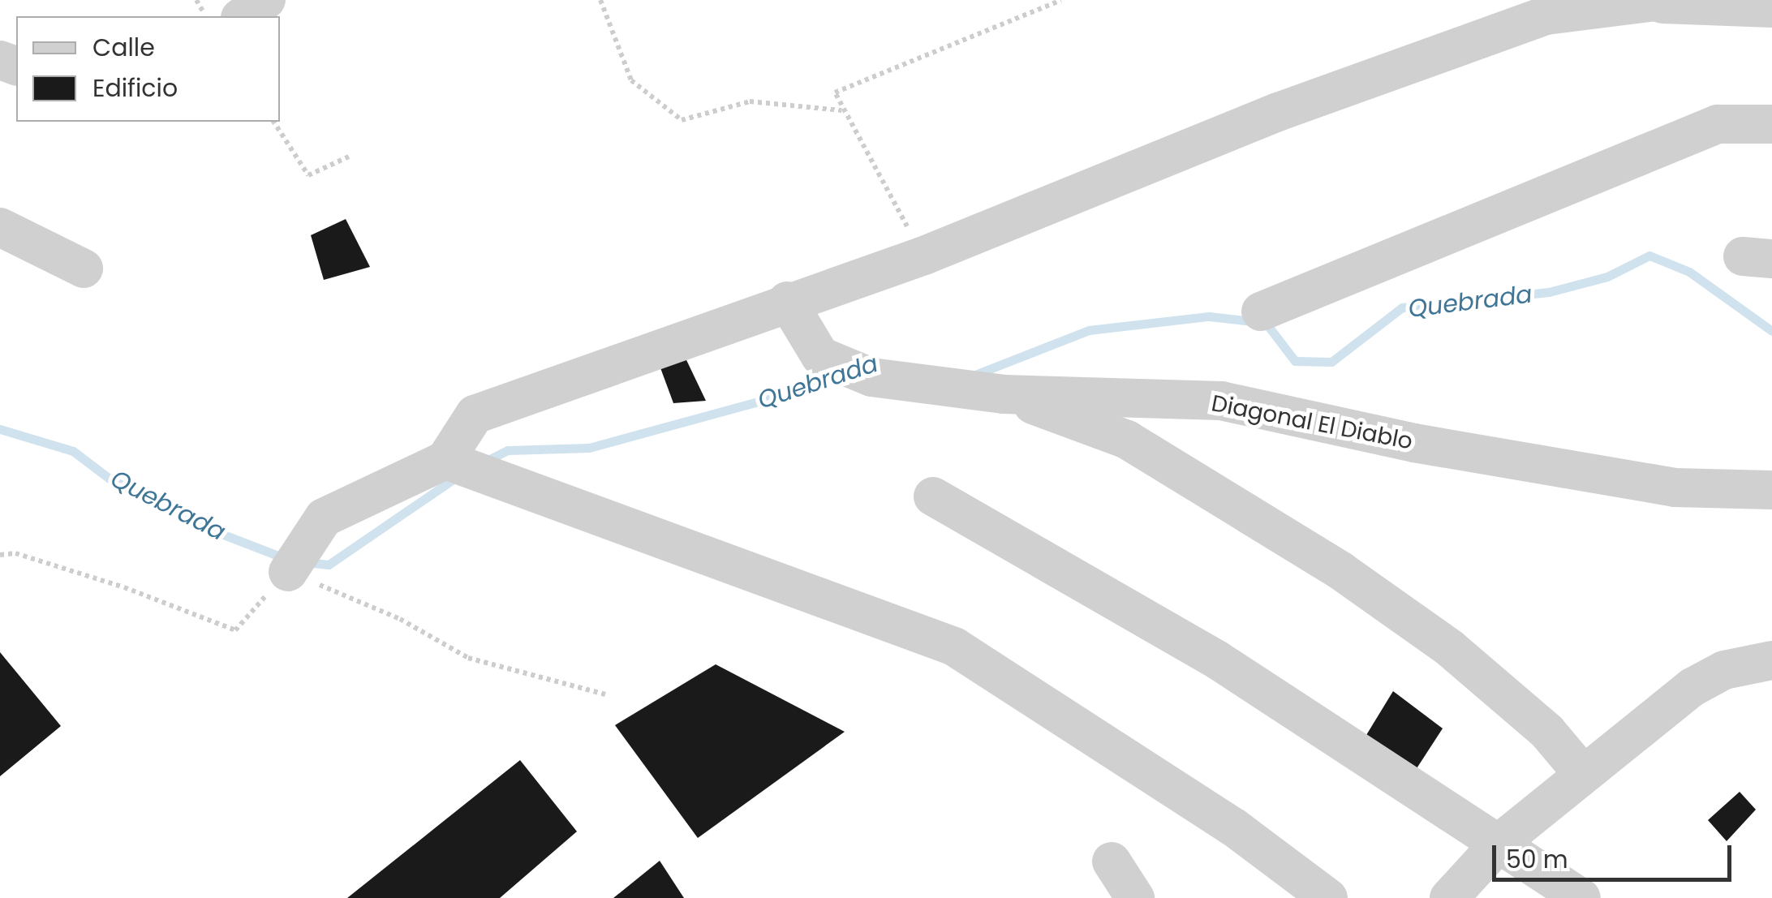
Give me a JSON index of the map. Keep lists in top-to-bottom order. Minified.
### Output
{"streets":{"street":["Diagonal El Diablo"]},"water":["Quebrada"],"legend":["Calle","Edificio"],"scale_bar":"50 m"}
